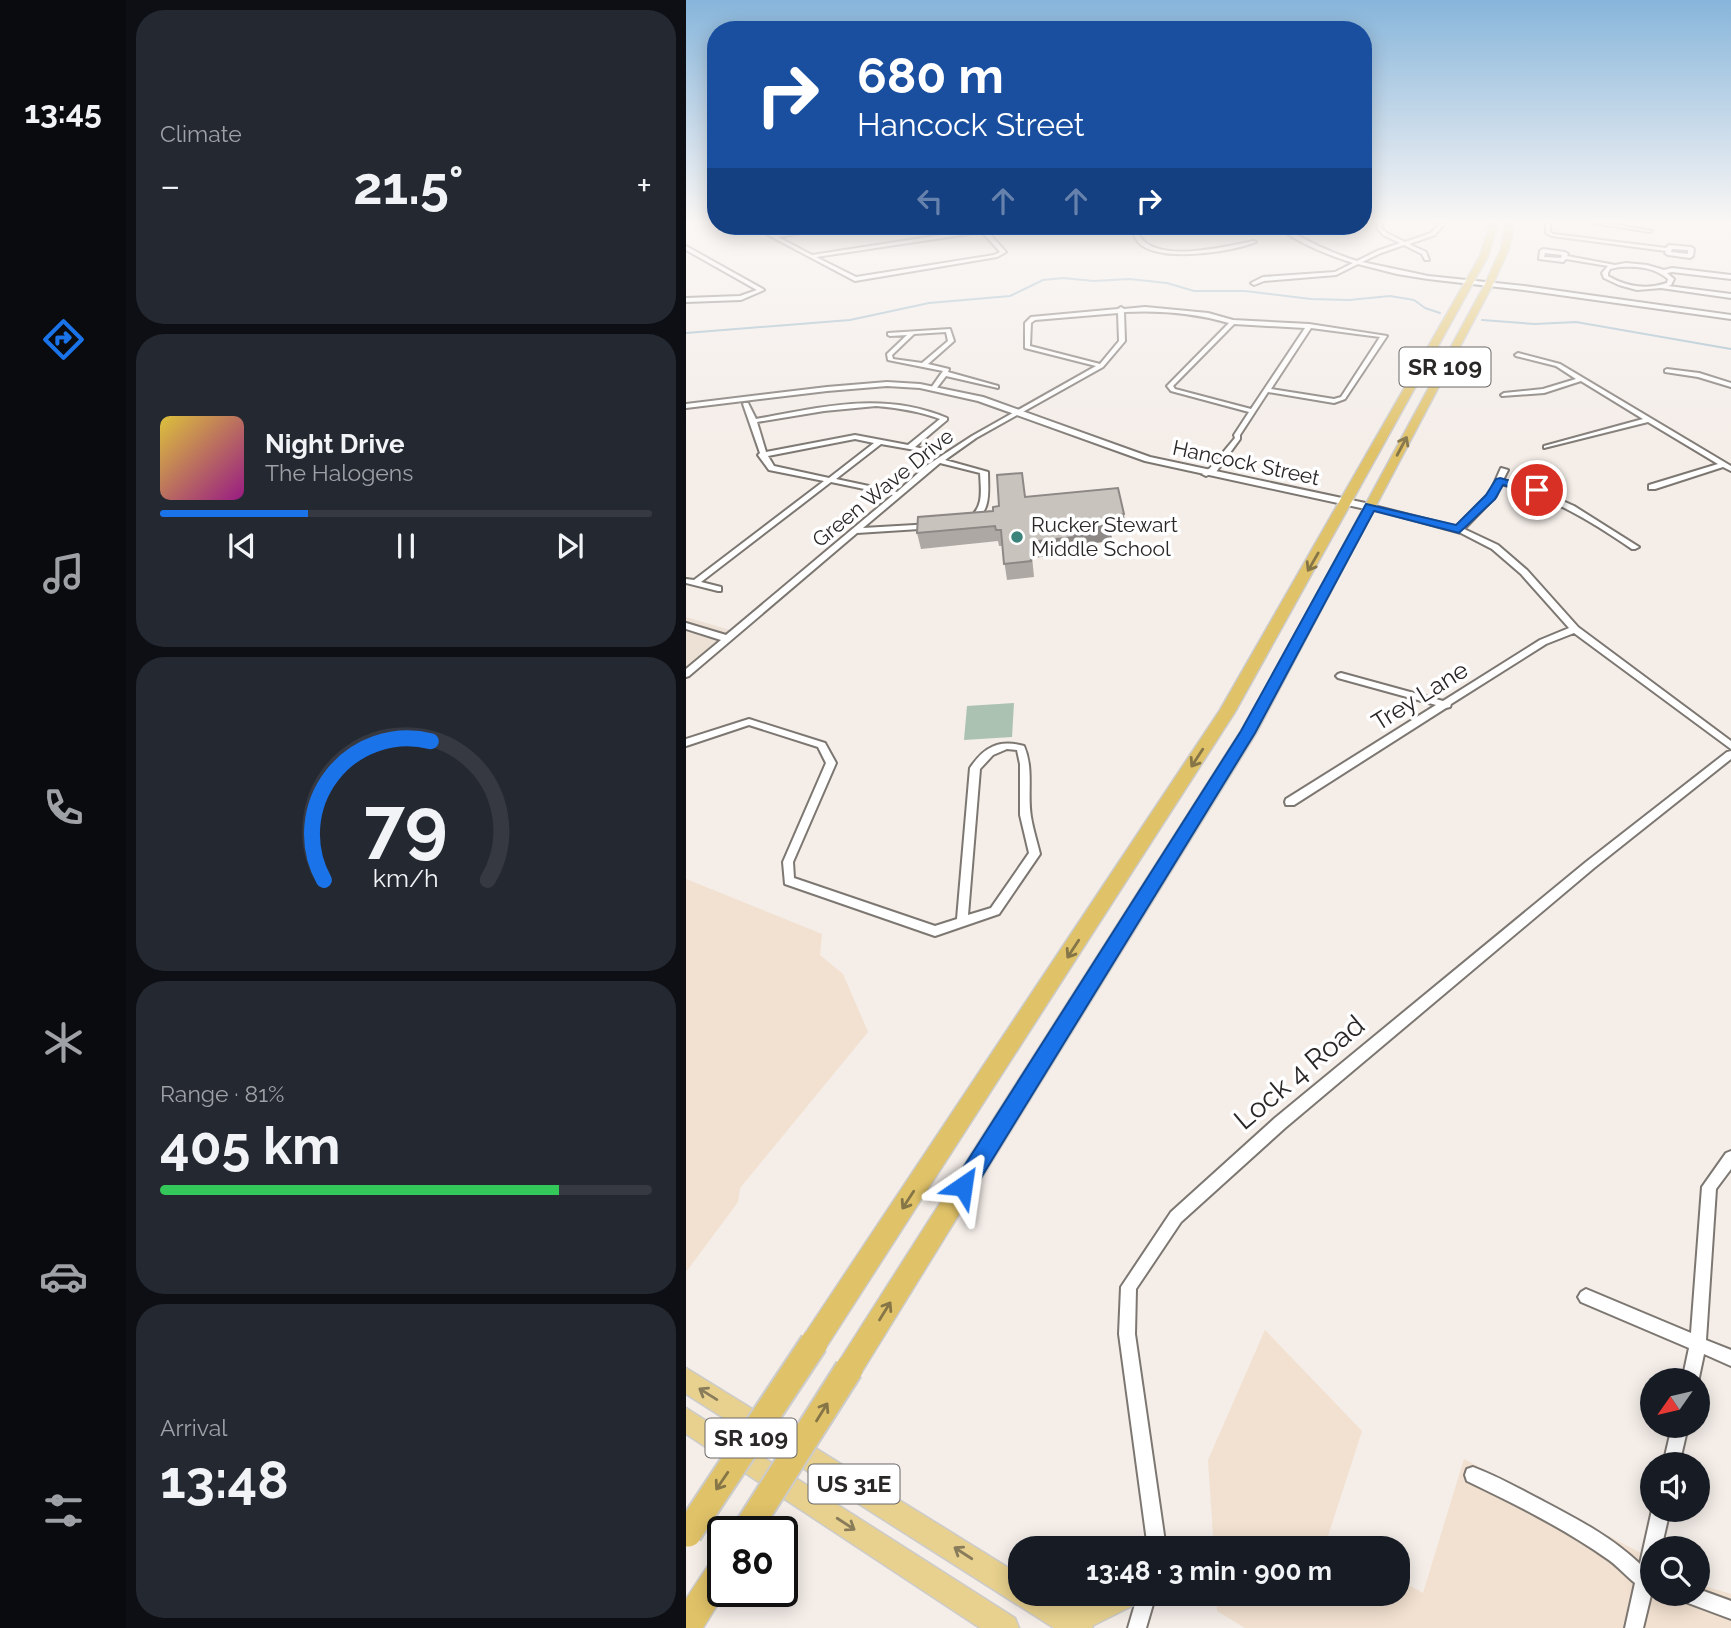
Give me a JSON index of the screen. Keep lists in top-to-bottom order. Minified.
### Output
{"streets":{"highway":["SR 109"],"main road":["US 31E"],"street":["Hancock Street","Green Wave Drive","Trey Lane","Lock 4 Road"]},"crossings":[["SR 109","Hancock Street"],["Hancock Street","Green Wave Drive"],["Hancock Street","Trey Lane"]],"places":["Rucker Stewart Middle School"],"north":"bottom left","page":{"tabs":"13:45","tile":["Climate",["Range · 81%","405 km"],["Arrival","13:48"]],"turn":["680 m","Hancock Street"],"heat":["−","21.5°","+"],"song":["Night Drive","The Halogens"],"limit":"80","trip":"13:48 · 3 min · 900 m","gauge":["79","km/h"]}}
